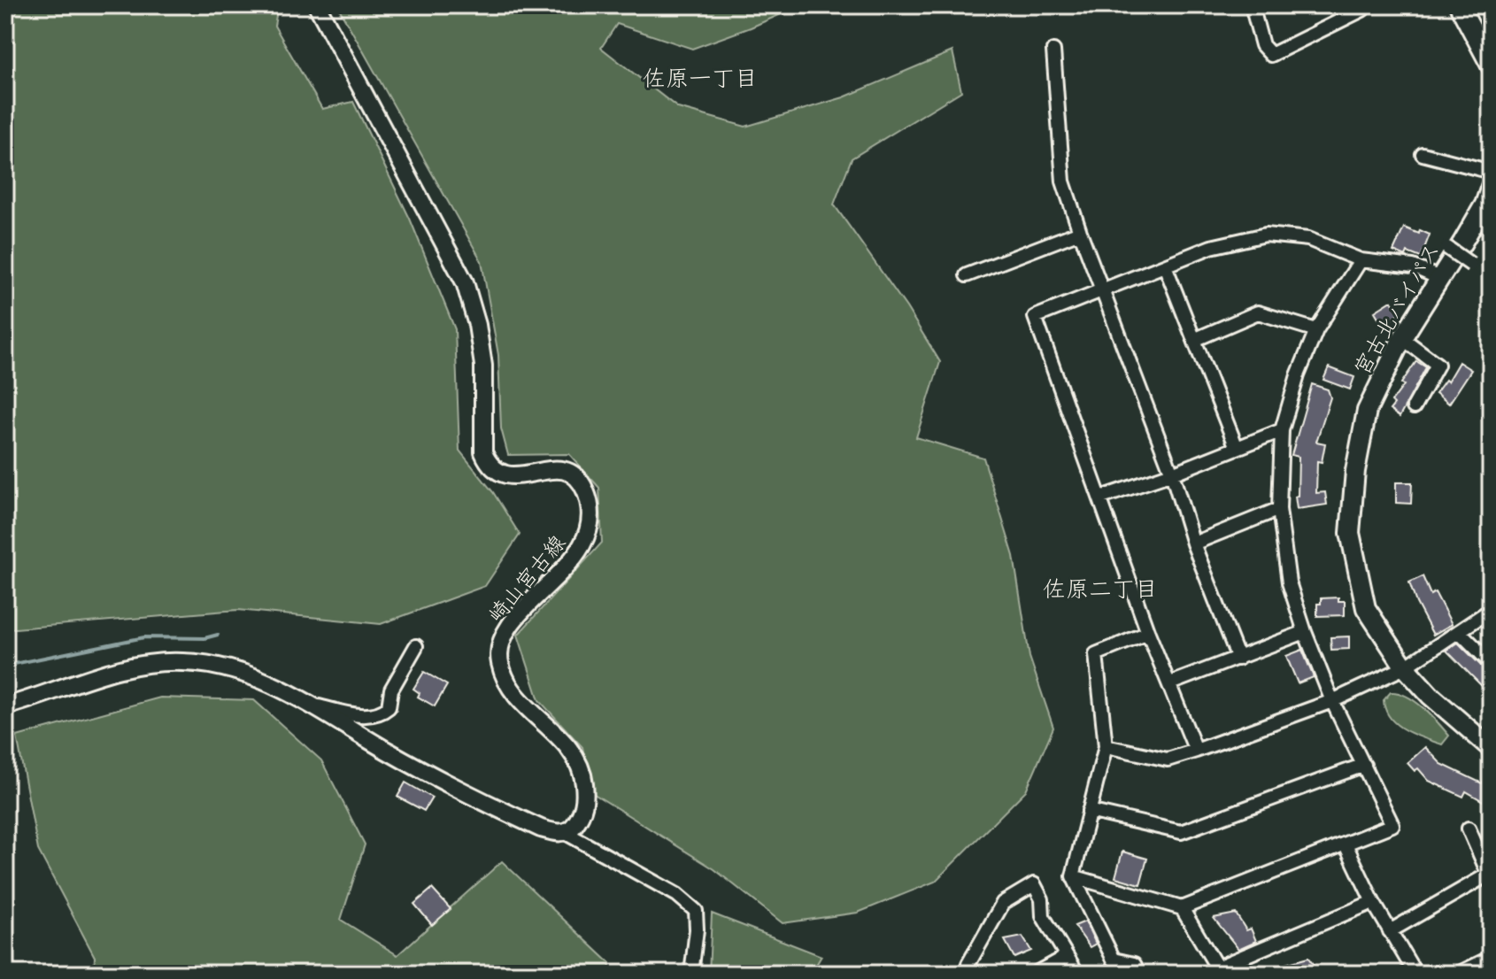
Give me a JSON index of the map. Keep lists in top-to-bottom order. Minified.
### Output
{"streets":{"highway":["宮古北バイパス"],"main road":["崎山宮古線"]},"districts":["佐原一丁目","佐原二丁目"]}
